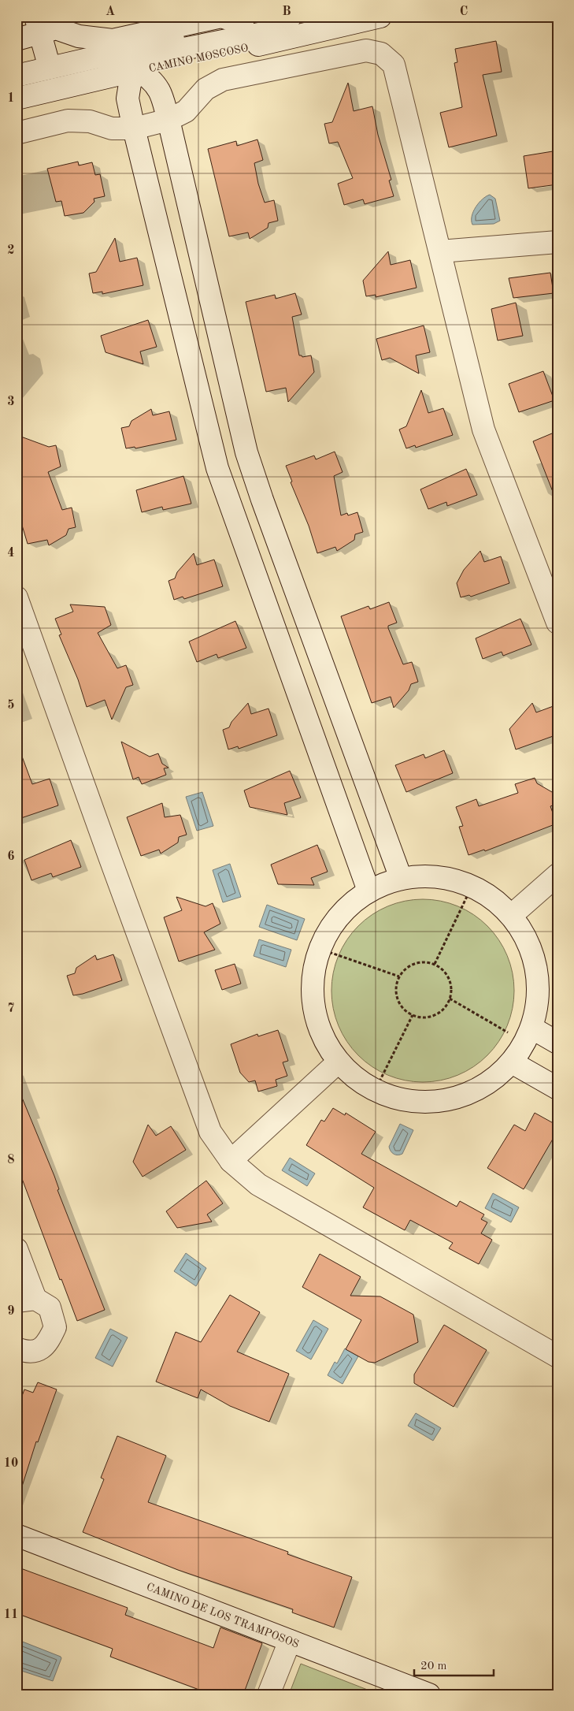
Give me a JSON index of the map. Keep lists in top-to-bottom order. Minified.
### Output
{"streets":{"street":["CAMINO MOSCOSO","CAMINO DE LOS TRAMPOSOS"]},"scale_bar":"20 m","grid":{"columns":["A","B","C"],"rows":["1","2","3","4","5","6","7","8","9","10","11"]}}
